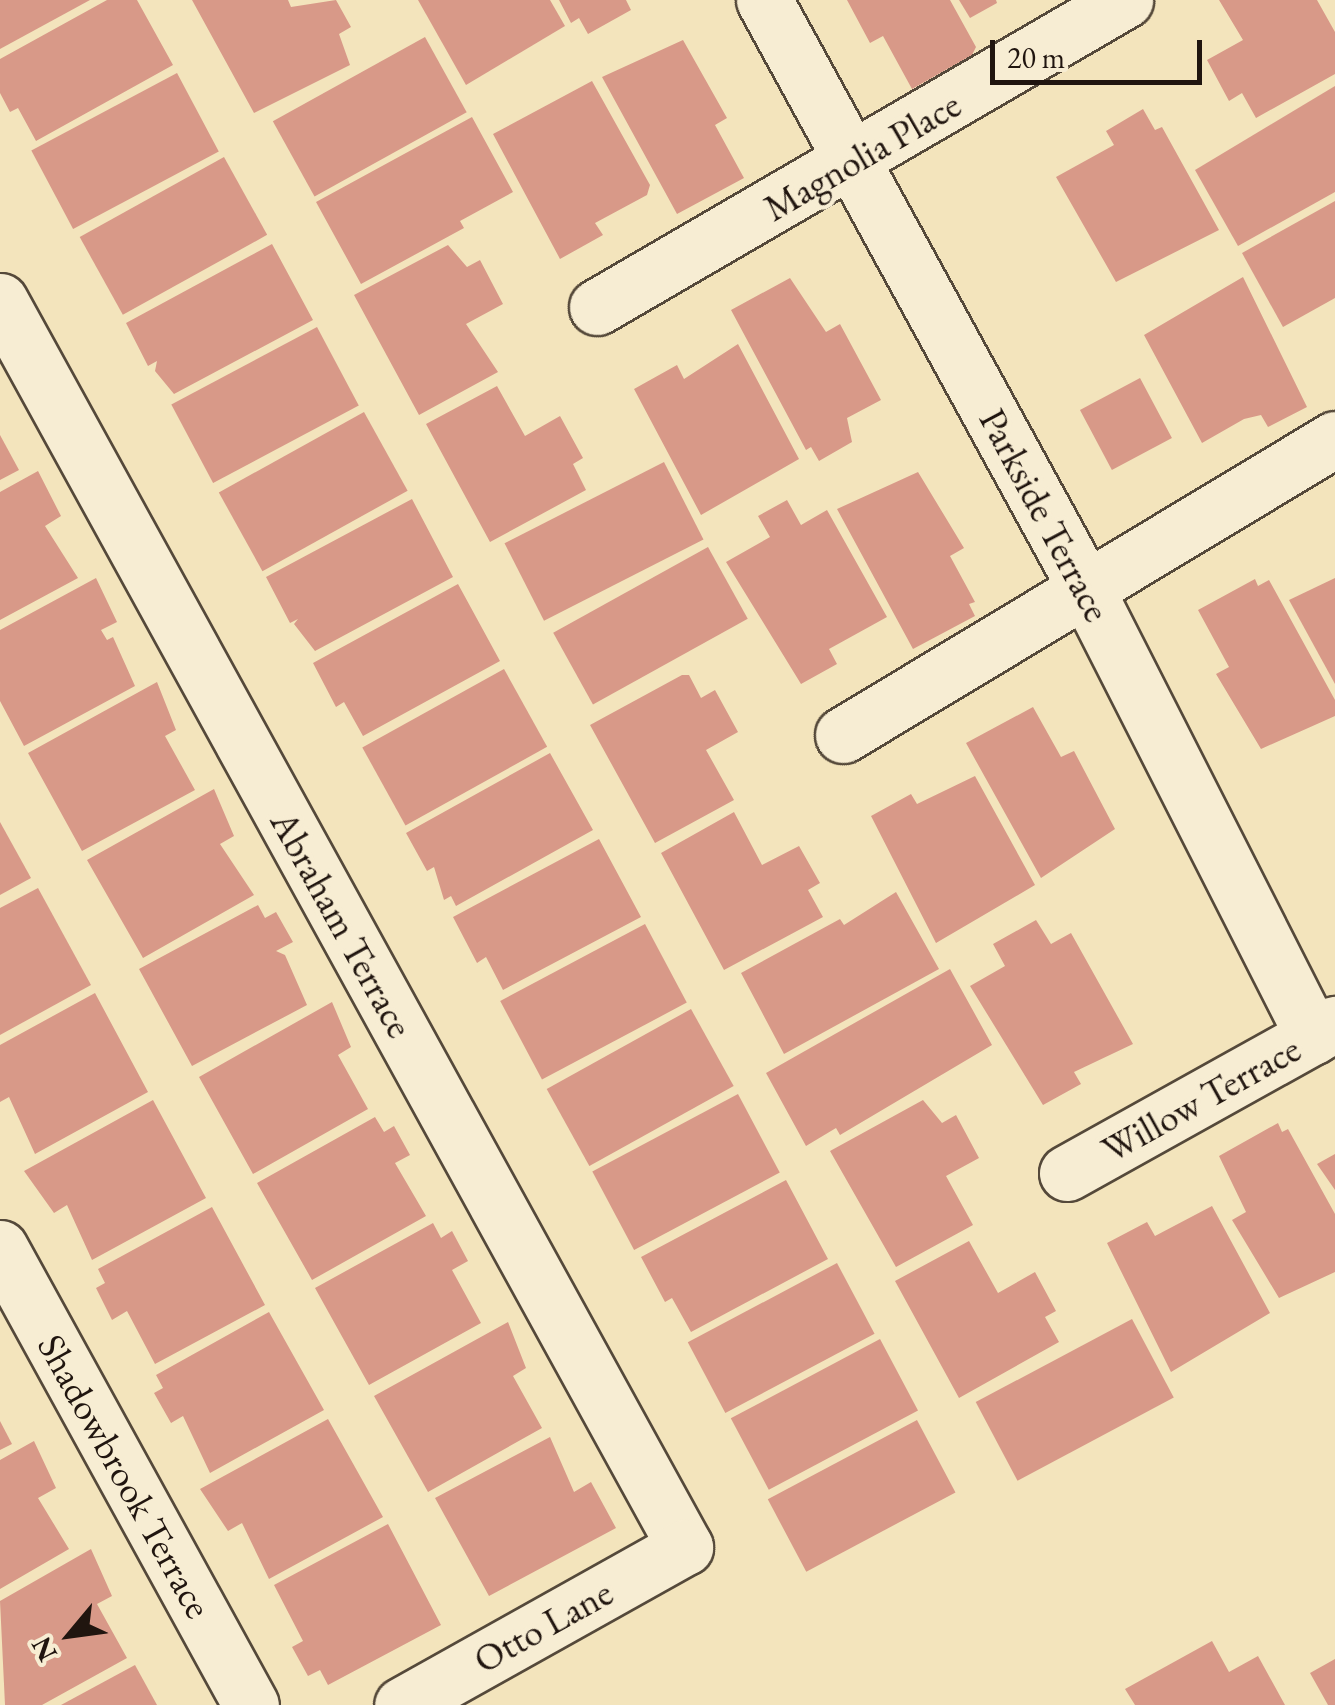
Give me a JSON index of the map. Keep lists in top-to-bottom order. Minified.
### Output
{"streets":{"street":["Magnolia Place","Parkside Terrace","Abraham Terrace","Willow Terrace","Shadowbrook Terrace","Otto Lane"]},"crossings":[["Magnolia Place","Parkside Terrace"],["Parkside Terrace","Willow Terrace"],["Abraham Terrace","Otto Lane"]],"scale_bar":"20 m","north":"bottom left"}
